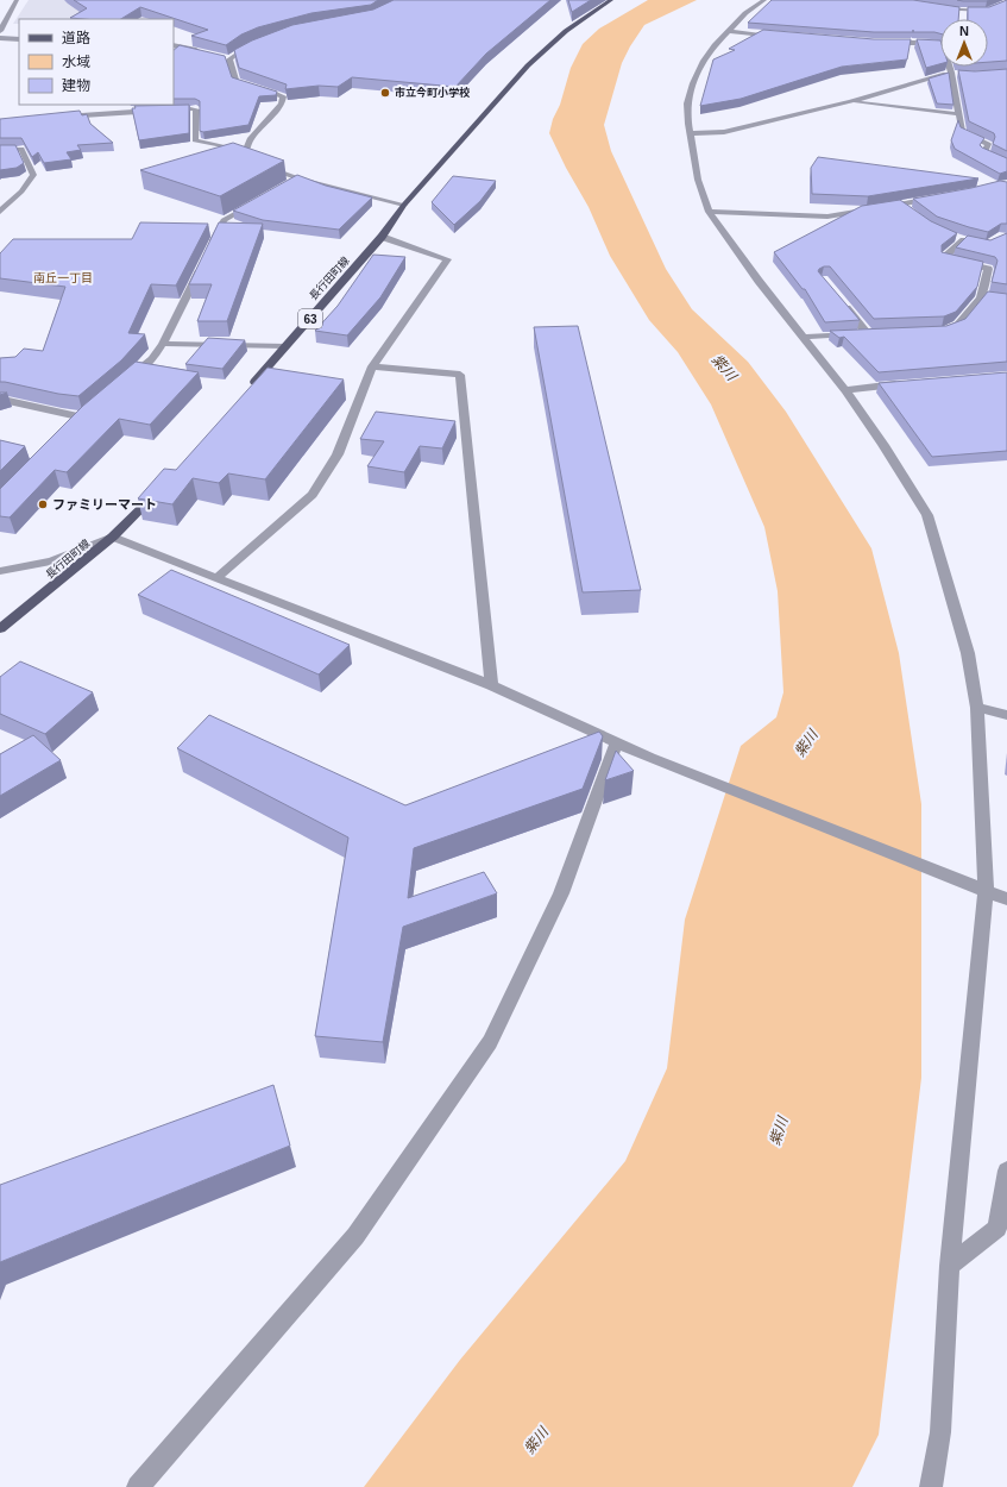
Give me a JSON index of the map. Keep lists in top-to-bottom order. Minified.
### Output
{"streets":{"main road":["長行田町線","63"]},"districts":["南丘一丁目"],"water":["紫川"],"places":["市立今町小学校","ファミリーマート"],"legend":["道路","水域","建物"],"north":"top"}
